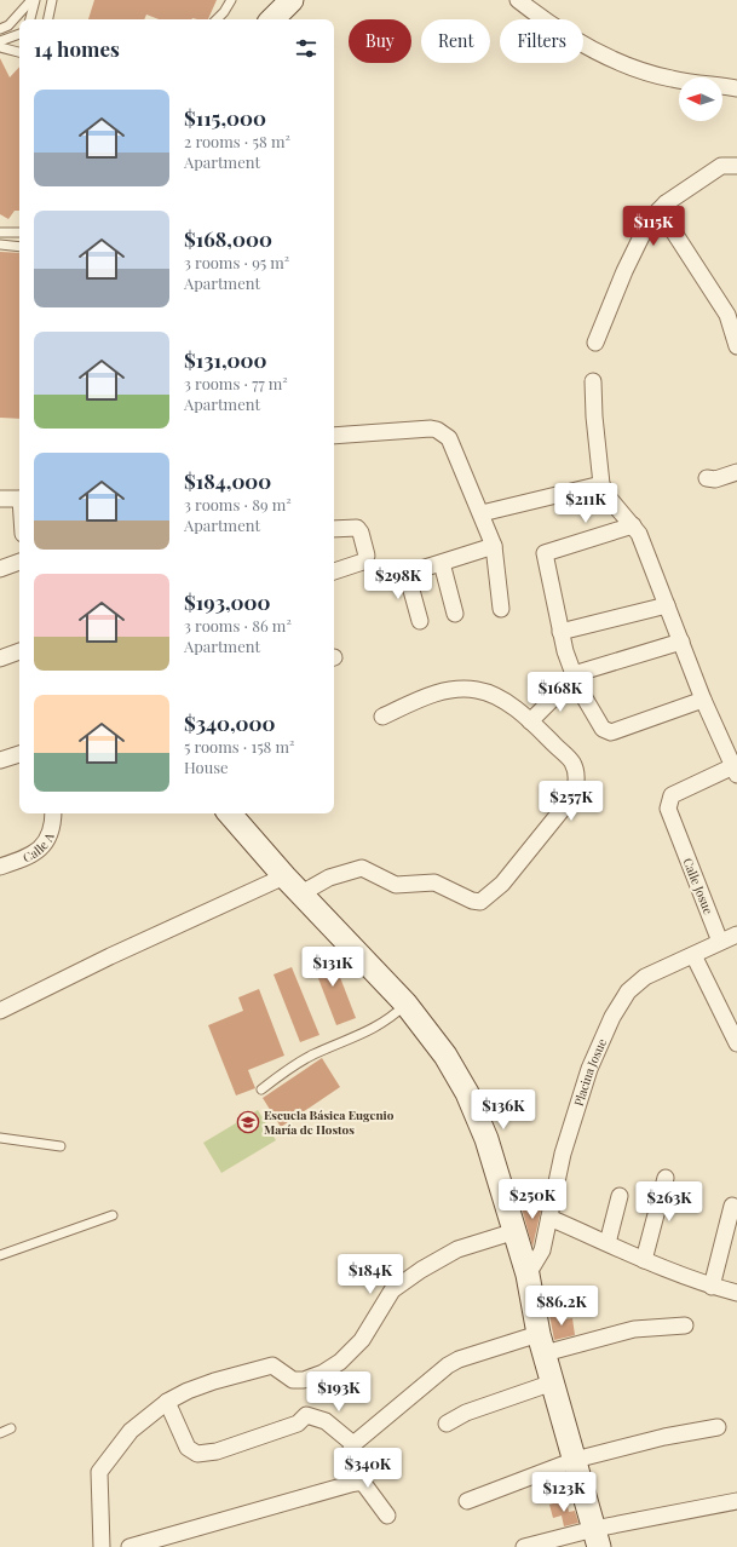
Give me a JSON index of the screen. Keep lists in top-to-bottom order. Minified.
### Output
{"streets":{"street":["Calle A","Calle Josue","Placina Josue"]},"crossings":[["Calle Josue","Placina Josue"]],"places":{"school or university":["Escuela Básica Eugenio María de Hostos"]},"north":"left","page":{"chip":["Buy","Rent","Filters"],"heading":"14 homes","list":[{"name":"$115,000","note":"2 rooms · 58 m² · Apartment"},{"name":"$168,000","note":"3 rooms · 95 m² · Apartment"},{"name":"$131,000","note":"3 rooms · 77 m² · Apartment"},{"name":"$184,000","note":"3 rooms · 89 m² · Apartment"},{"name":"$193,000","note":"3 rooms · 86 m² · Apartment"},{"name":"$340,000","note":"5 rooms · 158 m² · House"}],"price":["$115K","$211K","$298K","$168K","$257K","$131K","$136K","$250K","$263K","$184K","$86.2K","$193K","$340K","$123K"]}}
